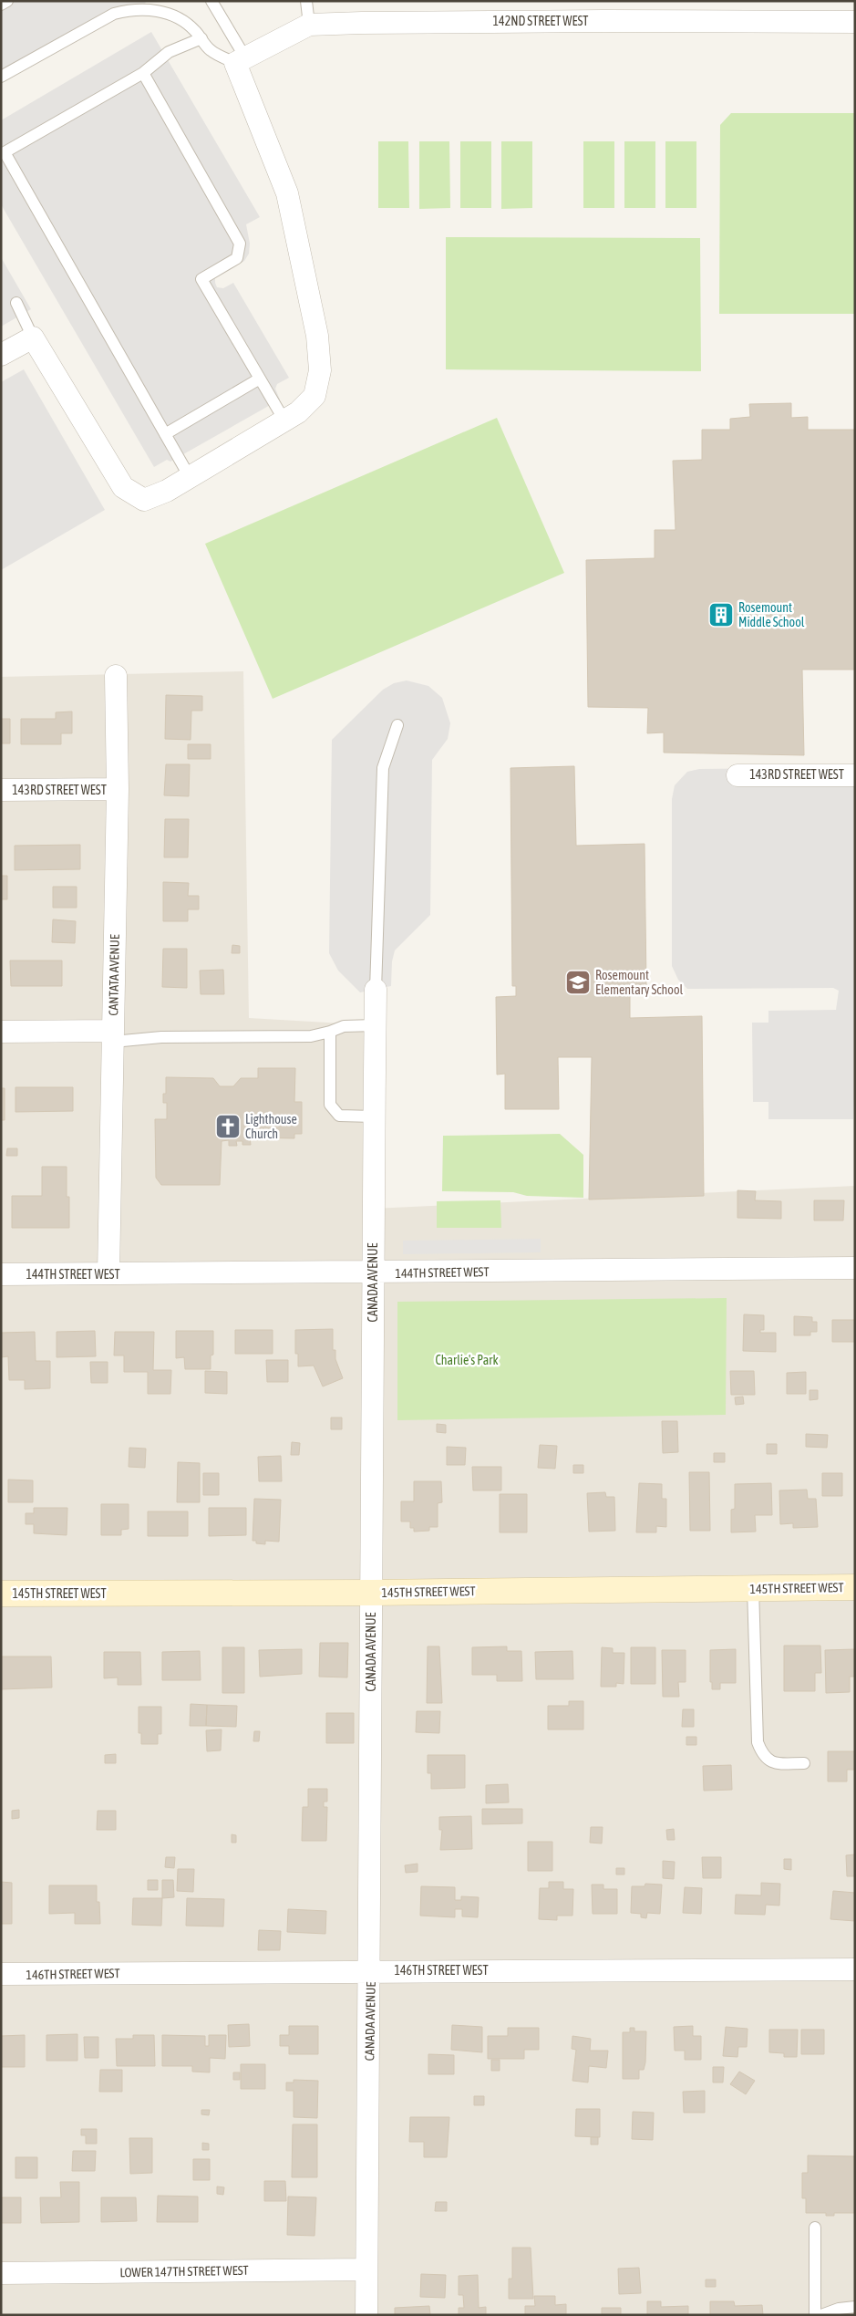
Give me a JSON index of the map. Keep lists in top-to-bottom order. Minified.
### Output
{"streets":{"street":["142ND STREET WEST","143RD STREET WEST","CANTATA AVENUE","144TH STREET WEST","CANADA AVENUE","145TH STREET WEST","146TH STREET WEST","LOWER 147TH STREET WEST"]},"crossings":[["143RD STREET WEST","CANTATA AVENUE"],["CANTATA AVENUE","144TH STREET WEST"],["144TH STREET WEST","CANADA AVENUE"],["CANADA AVENUE","145TH STREET WEST"],["CANADA AVENUE","146TH STREET WEST"],["CANADA AVENUE","LOWER 147TH STREET WEST"]],"parks":["Charlie's Park"],"places":{"building":["Rosemount Middle School"],"school or university":["Rosemount Elementary School"],"church":["Lighthouse Church"]}}
